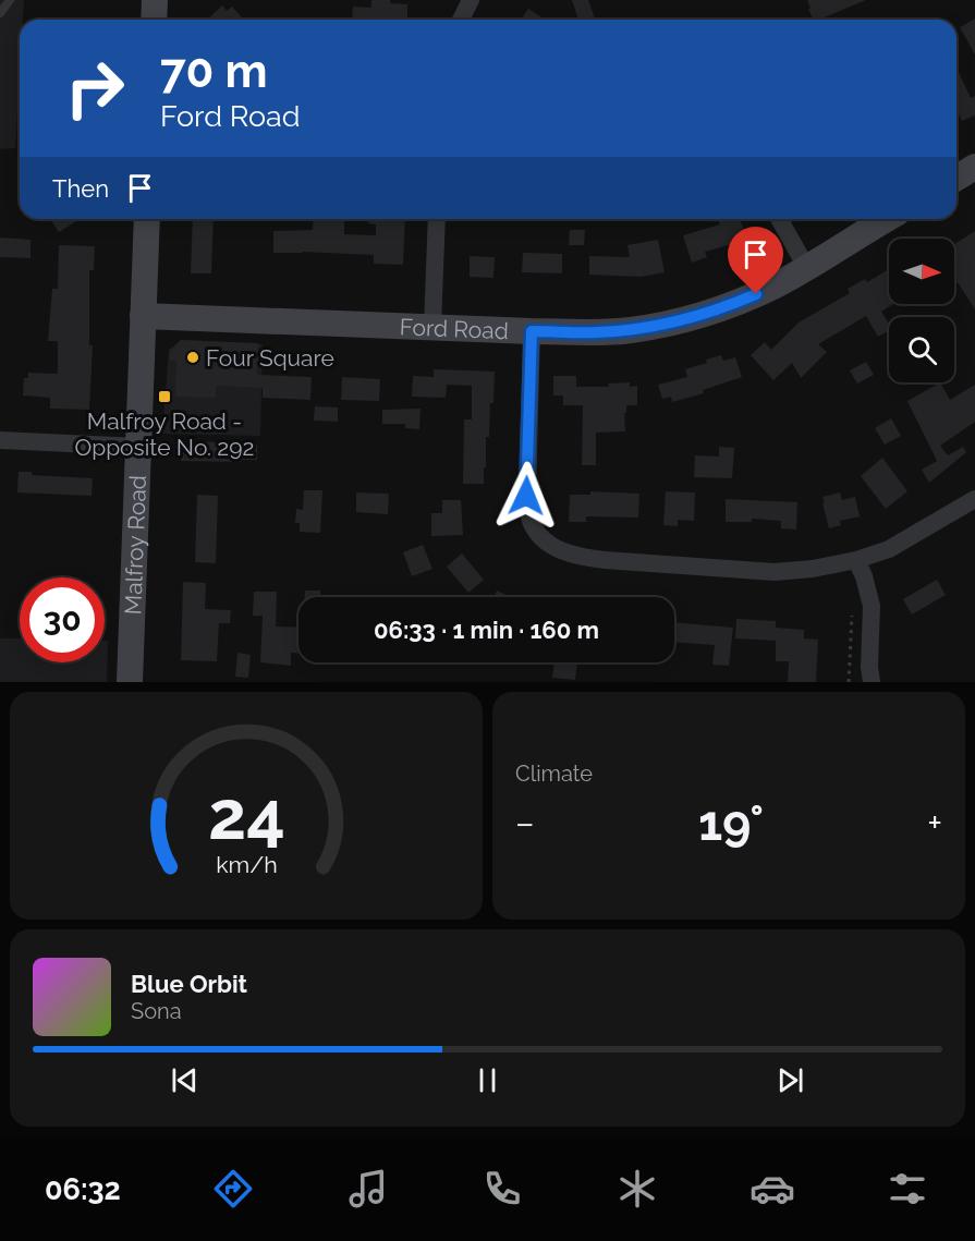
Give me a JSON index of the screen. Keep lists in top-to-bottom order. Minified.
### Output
{"streets":{"street":["Ford Road","Malfroy Road"]},"crossings":[["Ford Road","Malfroy Road"]],"places":{"other":["Four Square"],"transit":["Malfroy Road - Opposite No. 292"]},"north":"right","page":{"turn":["70 m","Ford Road"],"then":"Then","limit":"30","trip":"06:33 · 1 min · 160 m","tile":"Climate","heat":["−","19°","+"],"song":["Blue Orbit","Sona"],"tabs":"06:32","gauge":["24","km/h"]}}
